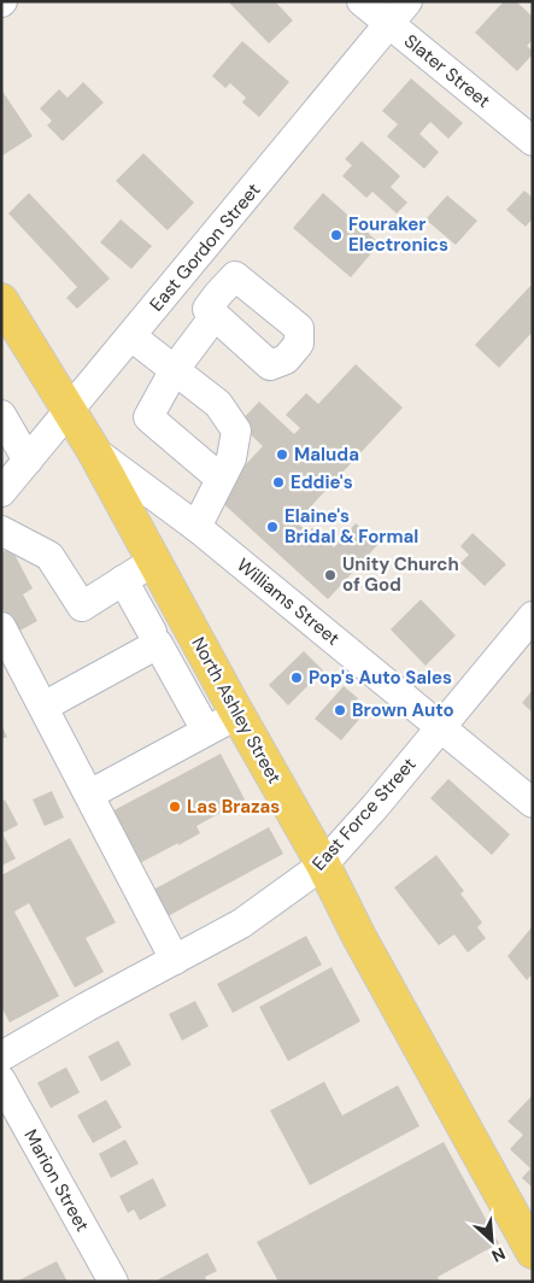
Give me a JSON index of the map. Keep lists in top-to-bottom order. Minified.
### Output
{"streets":{"main road":["North Ashley Street"],"street":["Slater Street","East Gordon Street","Williams Street","East Force Street","Marion Street"]},"crossings":[["Slater Street","East Gordon Street"],["East Gordon Street","North Ashley Street"],["Williams Street","North Ashley Street"],["Williams Street","East Force Street"],["North Ashley Street","East Force Street"]],"places":["Fouraker Electronics","Maluda","Eddie's","Elaine's Bridal & Formal","Unity Church of God","Pop's Auto Sales","Brown Auto","Las Brazas"],"north":"bottom right"}
